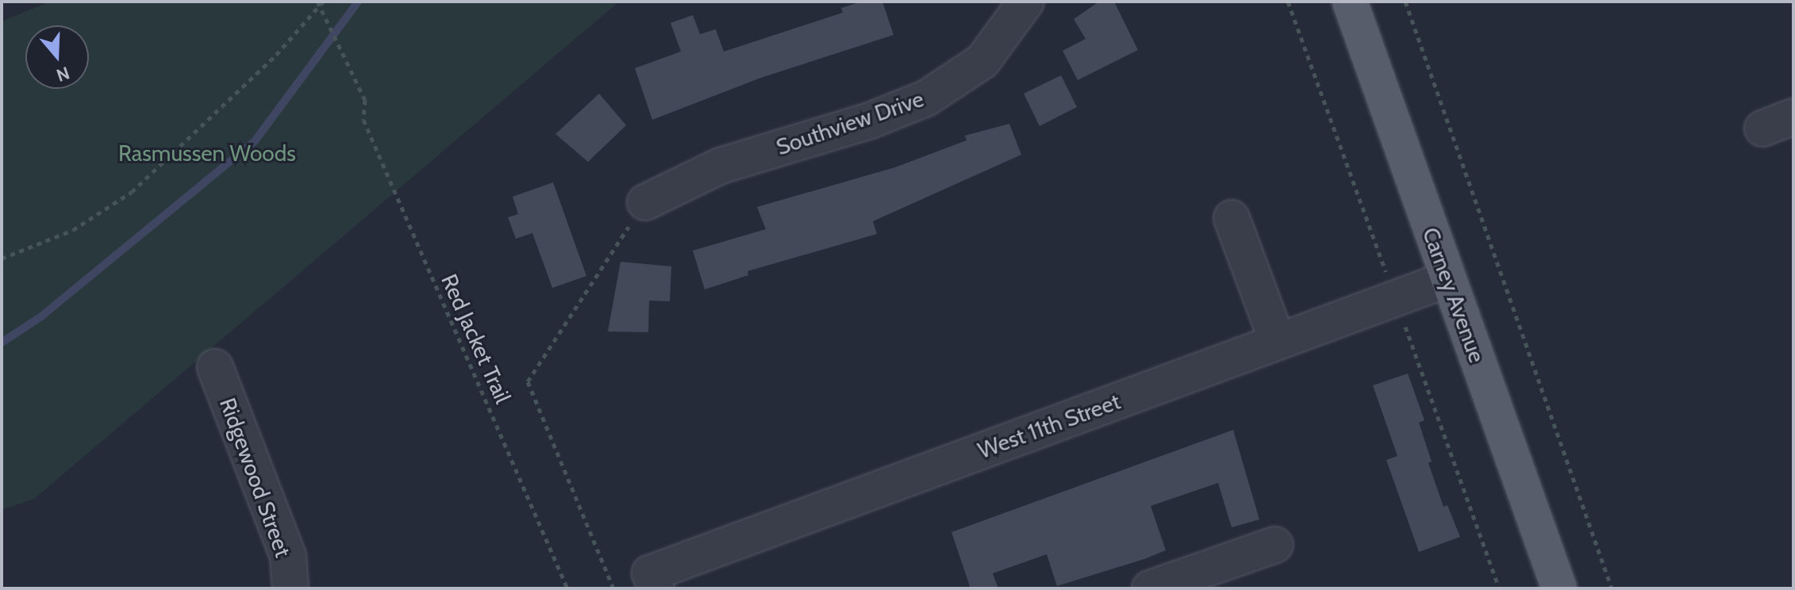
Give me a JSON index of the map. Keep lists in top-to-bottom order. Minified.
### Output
{"streets":{"main road":["Carney Avenue"],"street":["Southview Drive","West 11th Street","Ridgewood Street"],"path":["Red Jacket Trail"]},"crossings":[["Carney Avenue","West 11th Street"]],"parks":["Rasmussen Woods"],"north":"bottom"}
